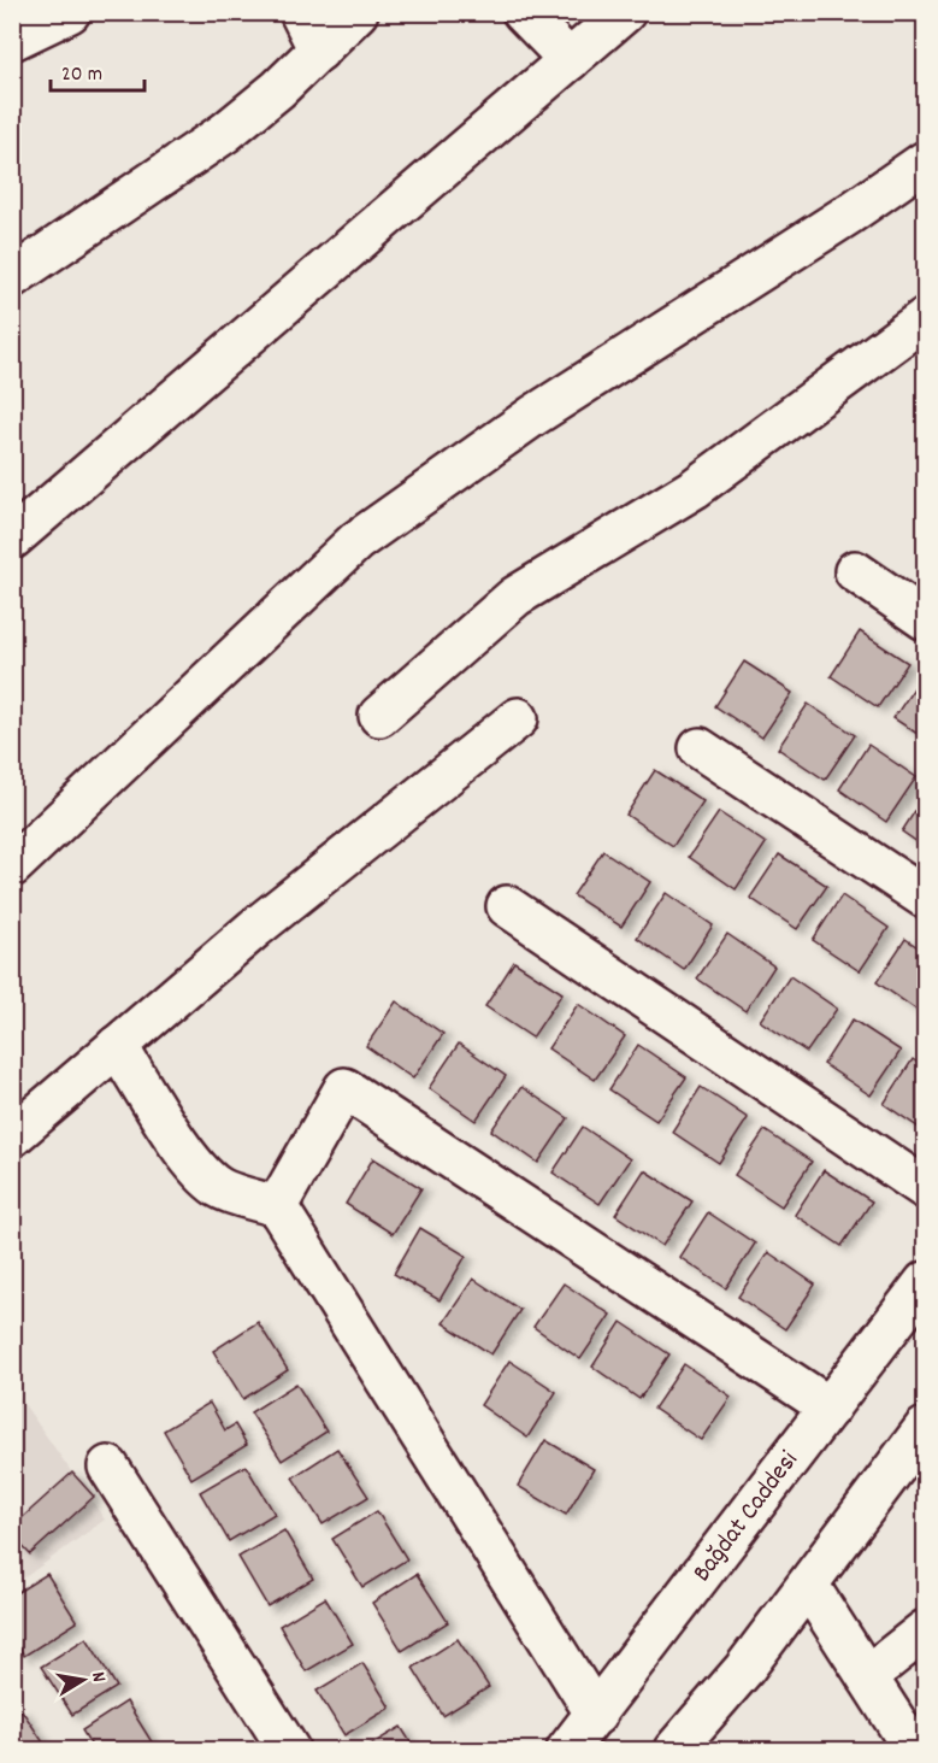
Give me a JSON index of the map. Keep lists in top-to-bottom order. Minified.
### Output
{"streets":{"street":["Bağdat Caddesi"]},"scale_bar":"20 m","north":"right"}
